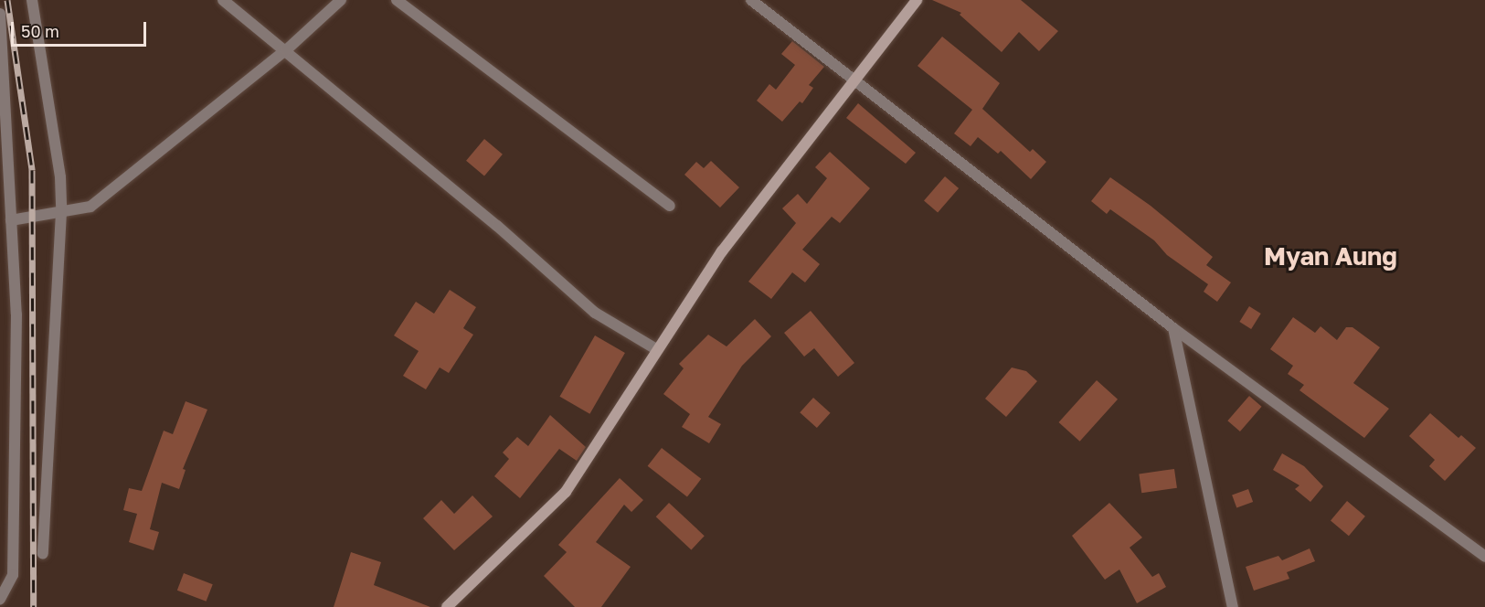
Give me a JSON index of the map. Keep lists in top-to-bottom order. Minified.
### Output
{"districts":["Myan Aung"],"scale_bar":"50 m"}
